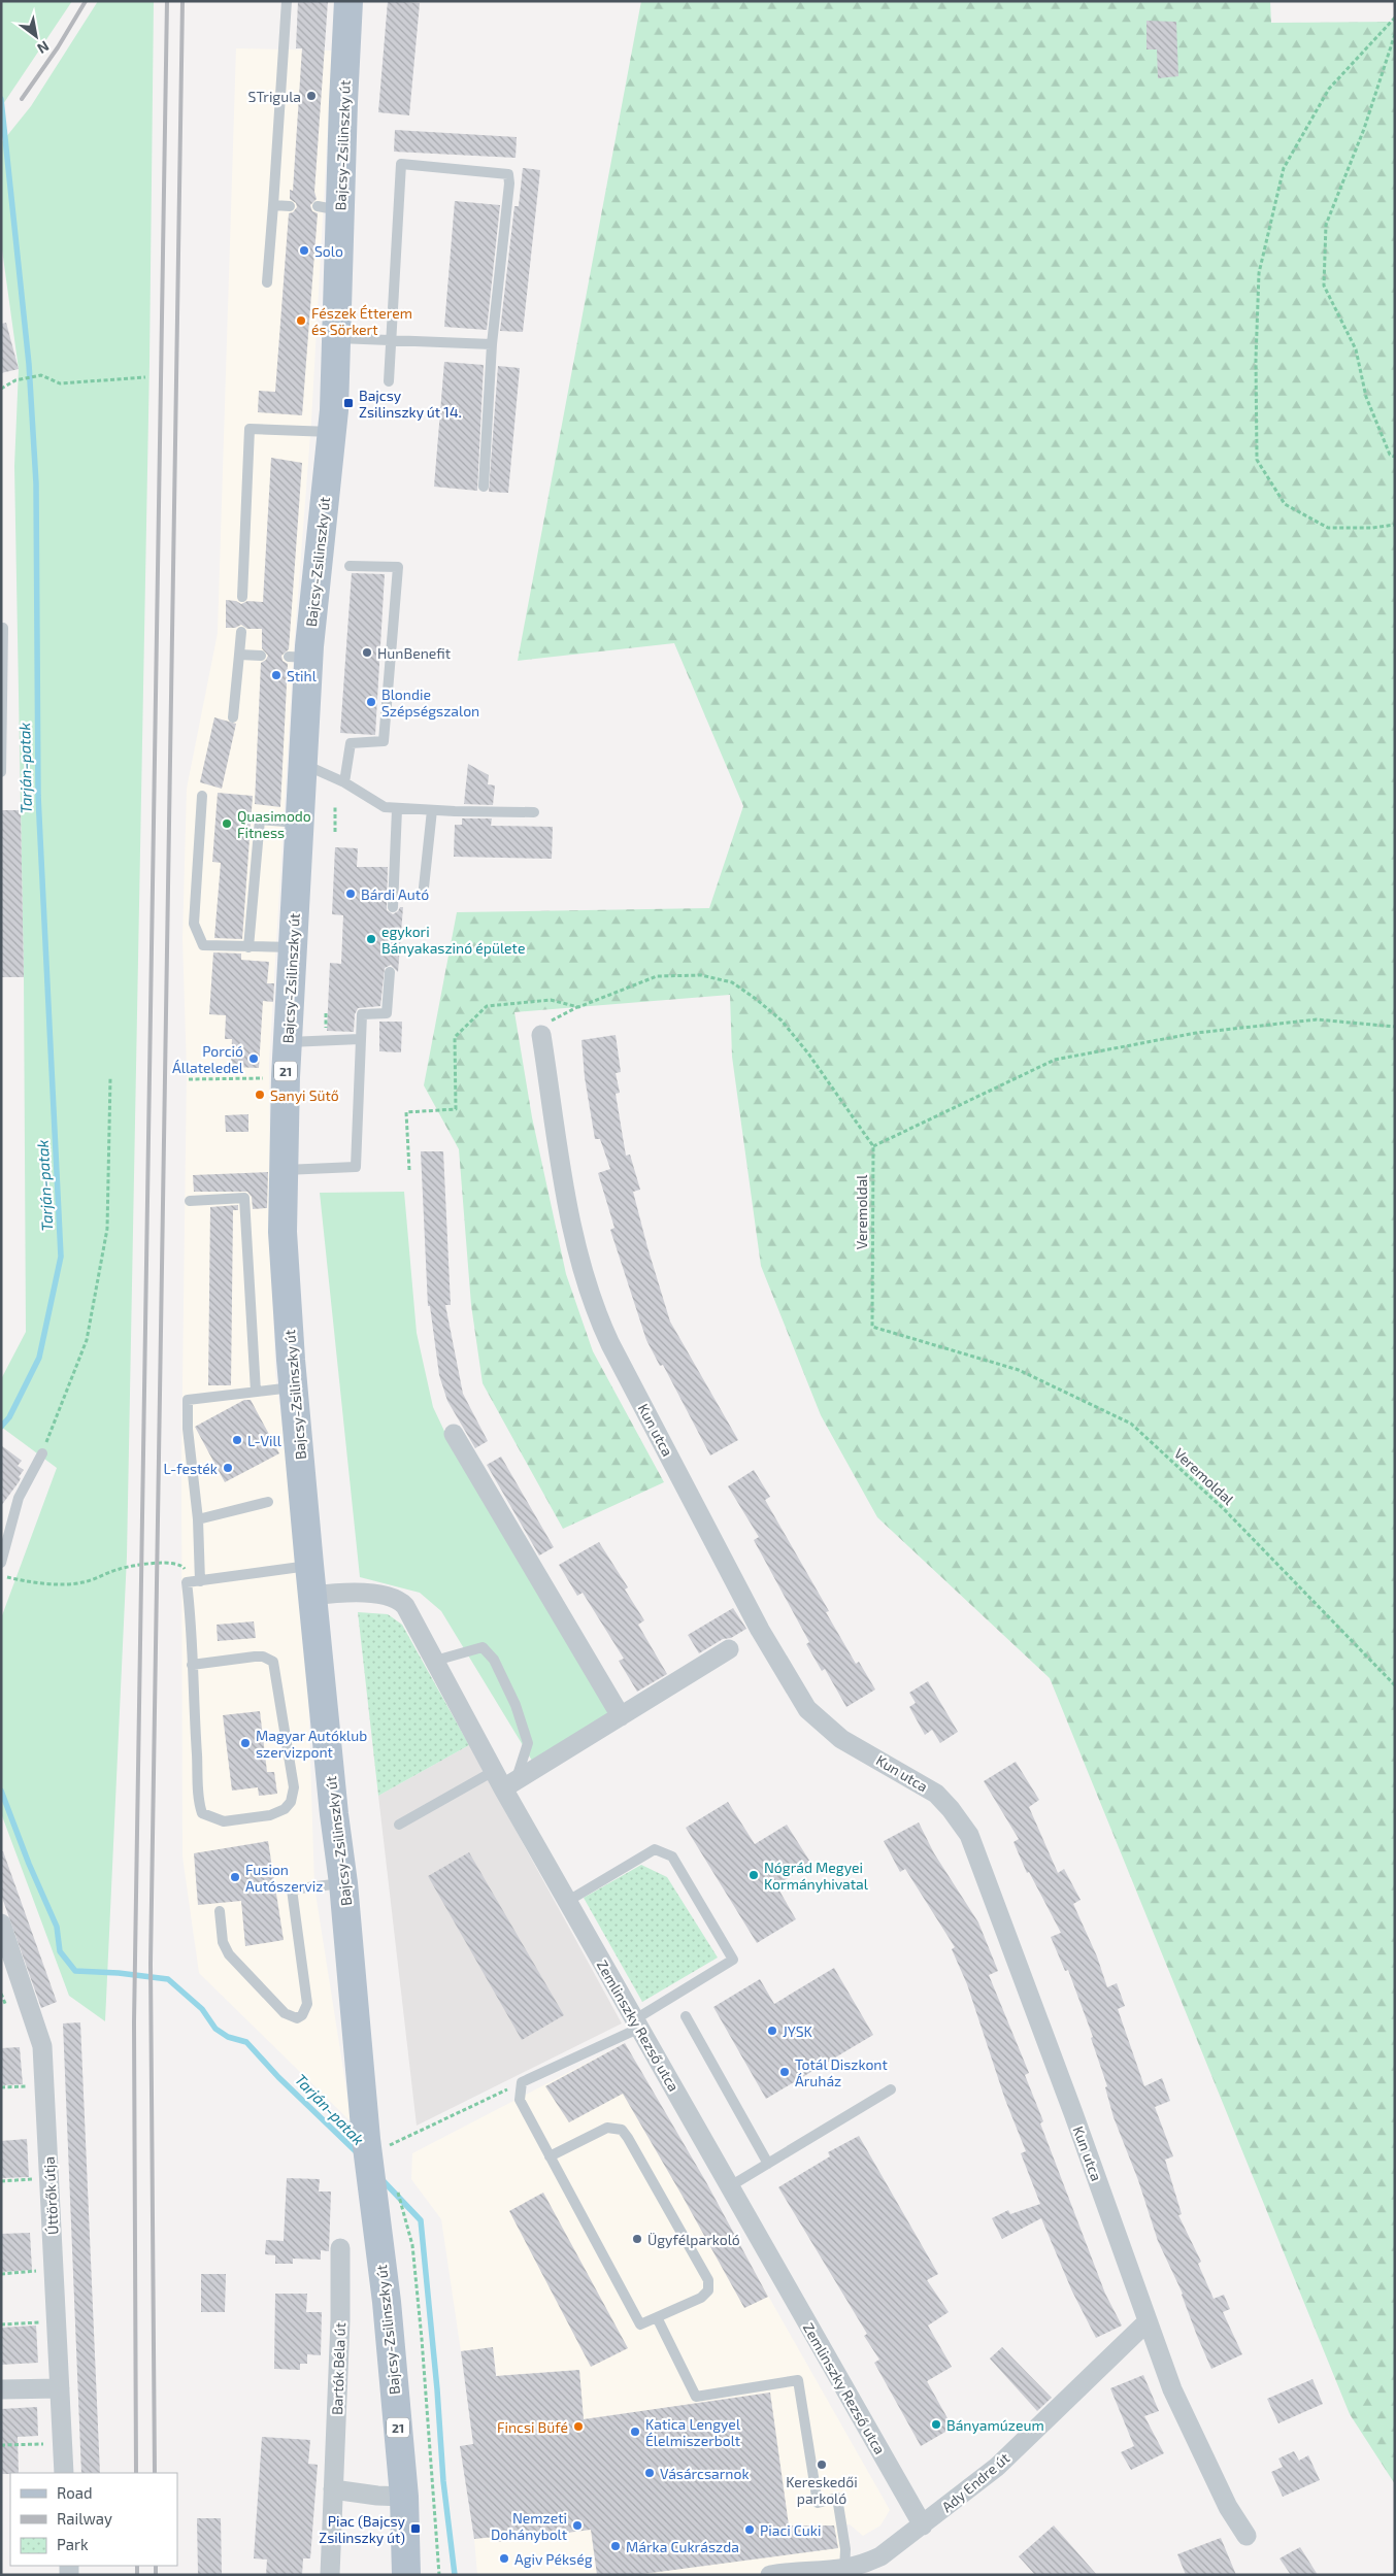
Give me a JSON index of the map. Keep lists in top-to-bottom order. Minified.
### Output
{"streets":{"main road":["Bajcsy-Zsilinszky út","21"],"street":["Kun utca","Zemlinszky Rezső utca","Úttörők útja","Bartók Béla út","Ady Endre út"],"path":["Veremoldal"]},"crossings":[["Bajcsy-Zsilinszky út","Zemlinszky Rezső utca"],["Kun utca","Ady Endre út"],["Zemlinszky Rezső utca","Ady Endre út"]],"water":["Tarján-patak"],"places":{"other":["STrigula","Solo","Fészek Étterem és Sörkert","HunBenefit","Stihl","Blondie Szépségszalon","Quasimodo Fitness","Bárdi Autó","egykori Bányakaszinó épülete","Porció Állateledel","Sanyi Sütő","L-Vill","L-festék","Magyar Autóklub szervizpont","Nógrád Megyei Kormányhivatal","Fusion Autószerviz","JYSK","Totál Diszkont Áruház","Ügyfélparkoló","Bányamúzeum","Fincsi Büfé","Katica Lengyel Élelmiszerbolt","Kereskedői parkoló","Vásárcsarnok","Nemzeti Dohánybolt","Piaci Cuki","Márka Cukrászda","Agiv Pékség"],"transit":["Bajcsy Zsilinszky út 14.","Piac (Bajcsy Zsilinszky út)"]},"legend":["Road","Railway","Park"],"north":"bottom right"}
